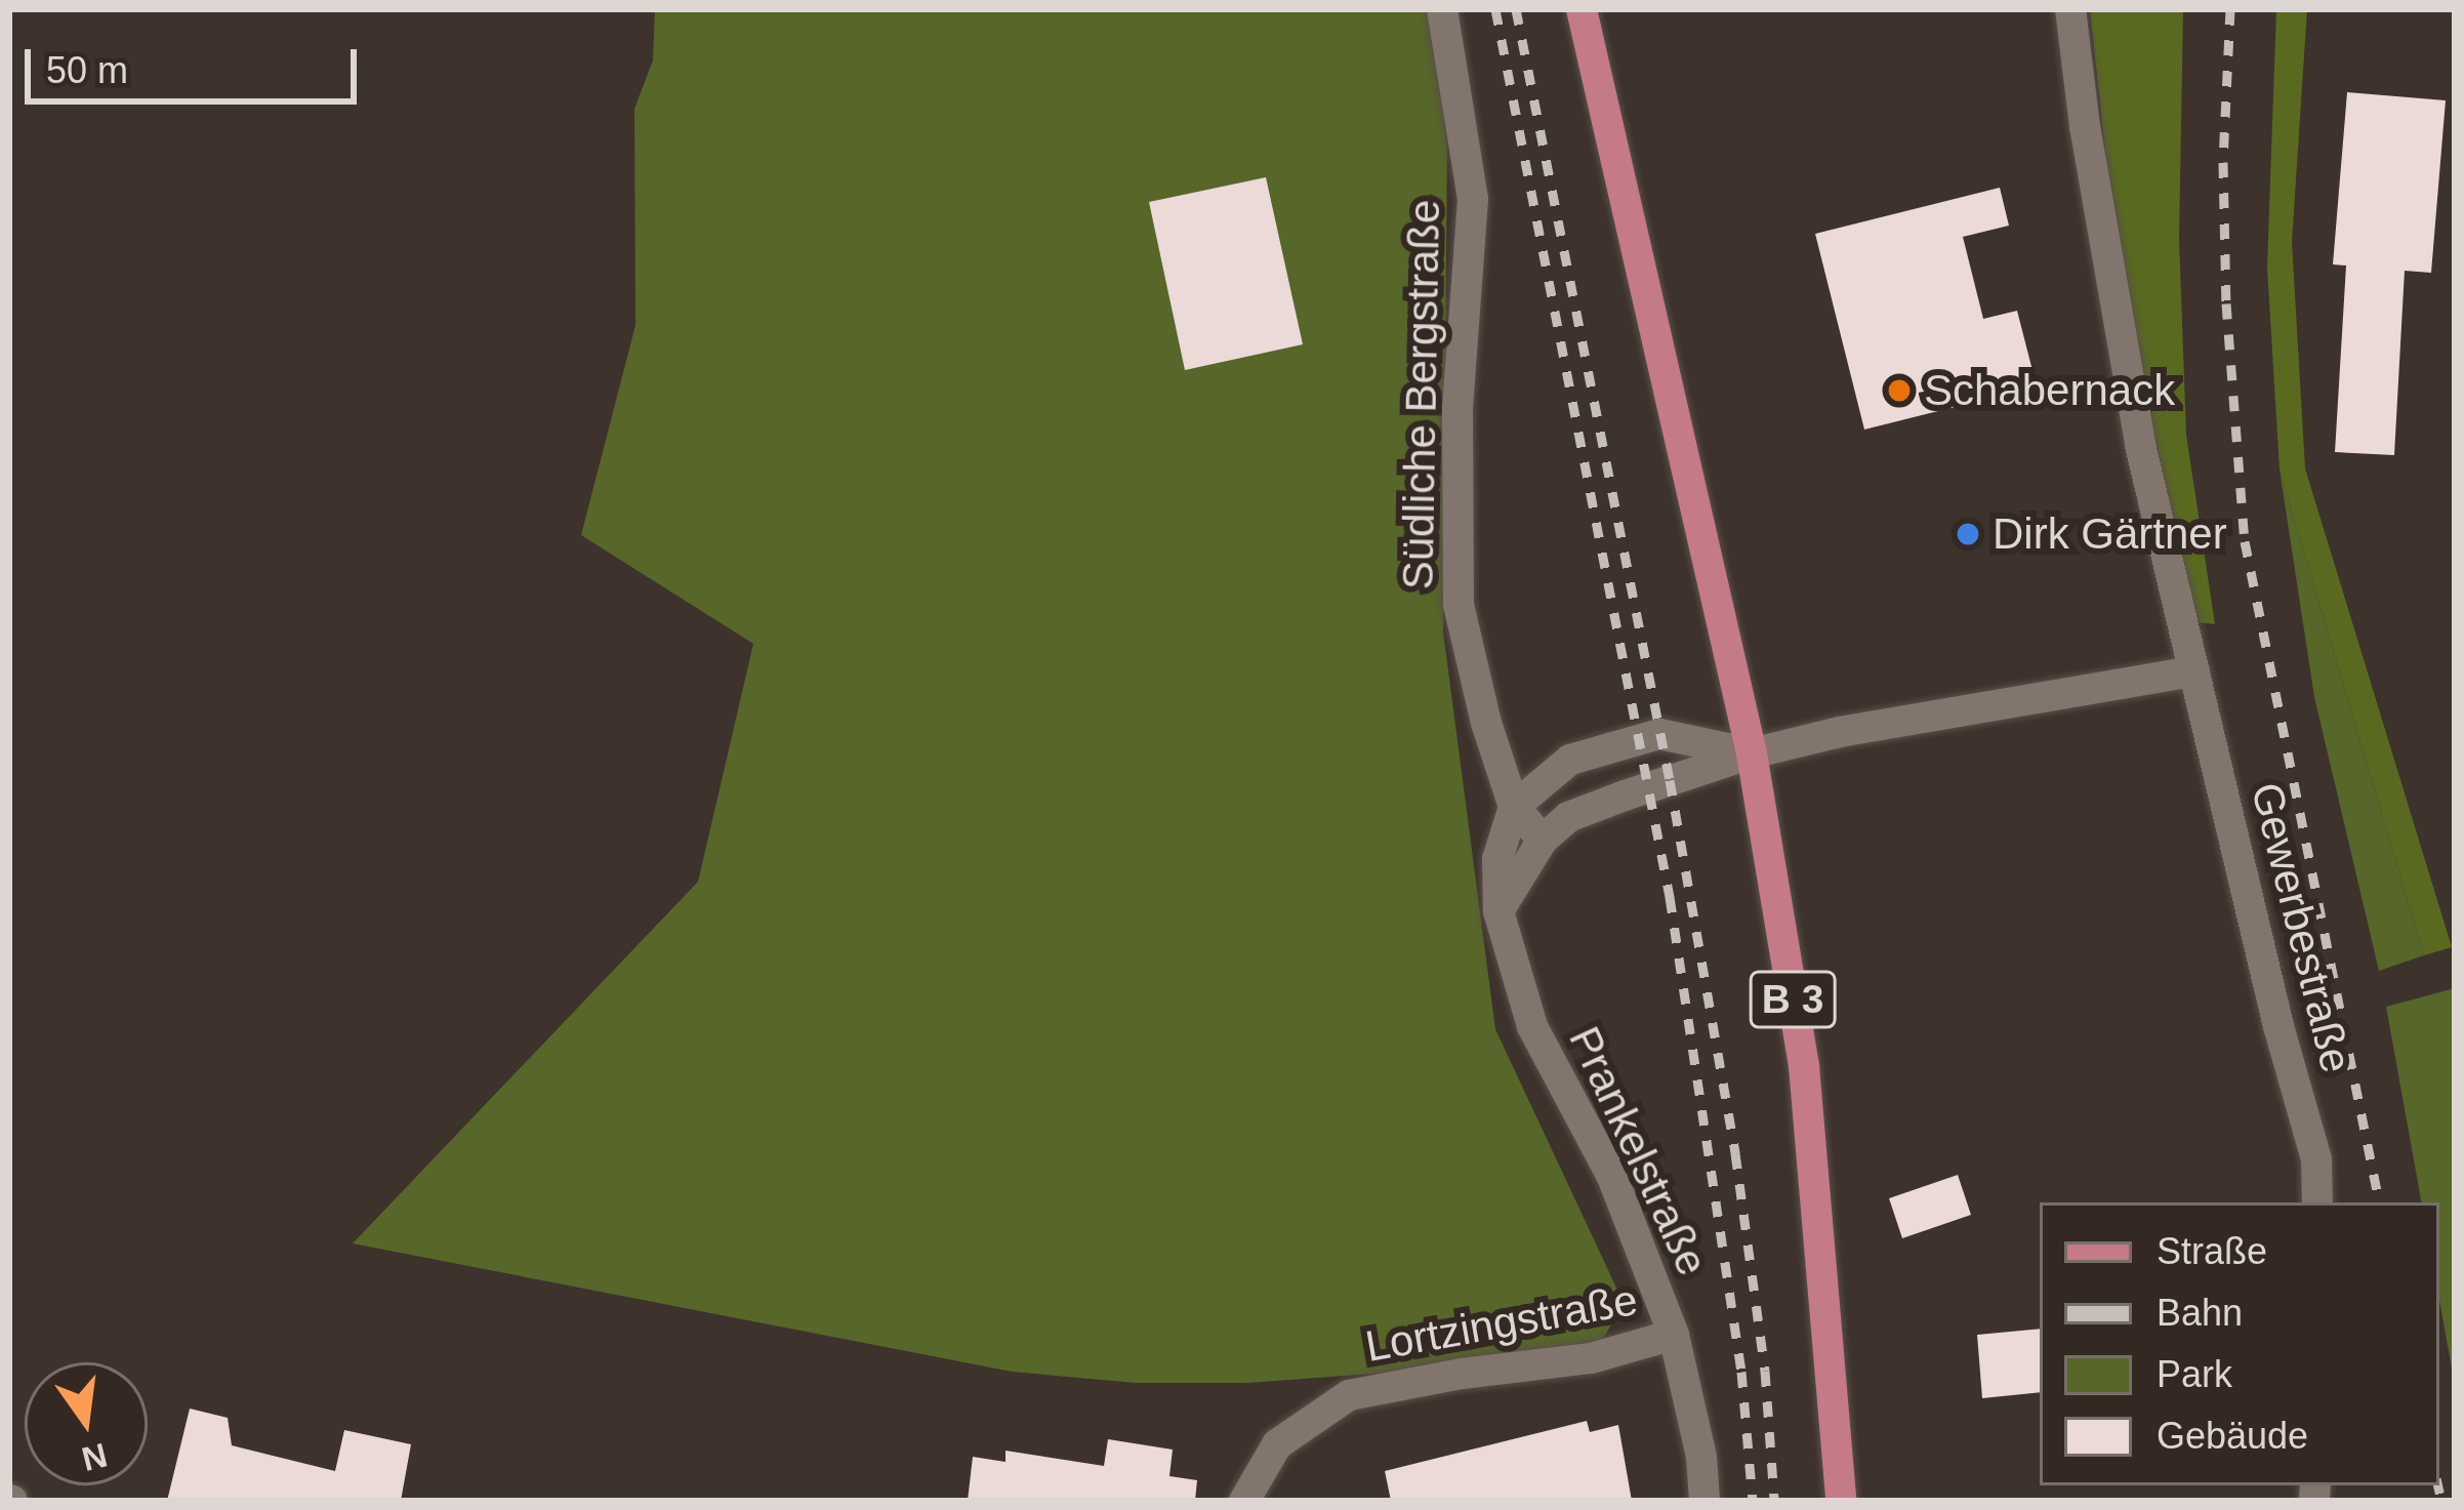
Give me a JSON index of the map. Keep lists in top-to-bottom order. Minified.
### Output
{"streets":{"main road":["B 3"],"street":["Südliche Bergstraße","Gewerbestraße","Prankelstraße","Lortzingstraße"]},"crossings":[["Südliche Bergstraße","Prankelstraße"],["Prankelstraße","Lortzingstraße"]],"places":["Schabernack","Dirk Gärtner"],"legend":["Straße","Bahn","Park","Gebäude"],"scale_bar":"50 m","north":"bottom"}
